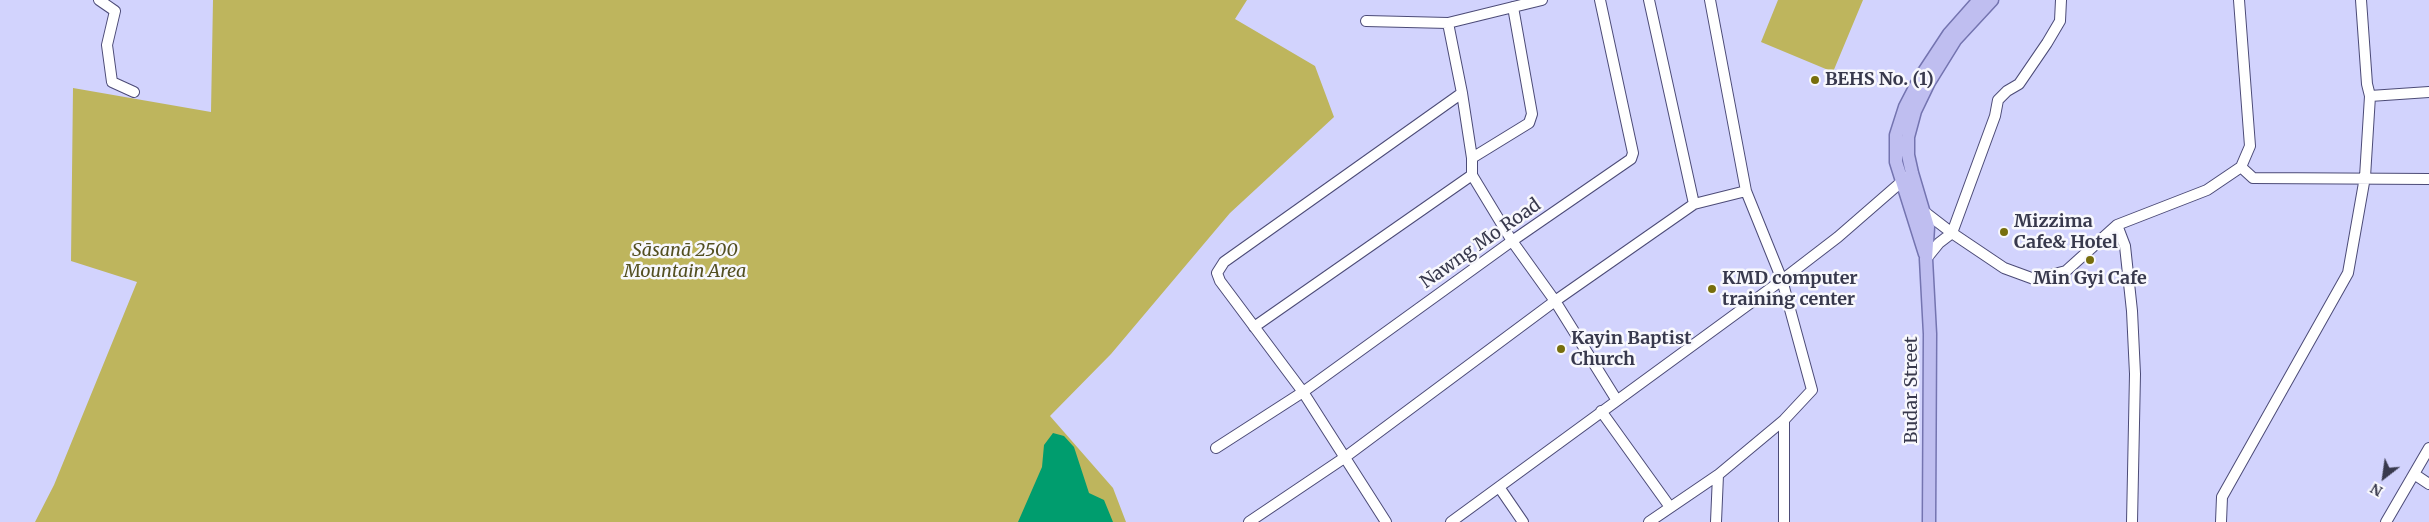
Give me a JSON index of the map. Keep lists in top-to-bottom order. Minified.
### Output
{"streets":{"main road":["Budar Street"],"street":["Nawng Mo Road"]},"parks":["Sāsanā 2500 Mountain Area"],"places":["BEHS No. (1)","Mizzima Cafe& Hotel","Min Gyi Cafe","KMD computer training center","Kayin Baptist Church"],"north":"bottom left"}
